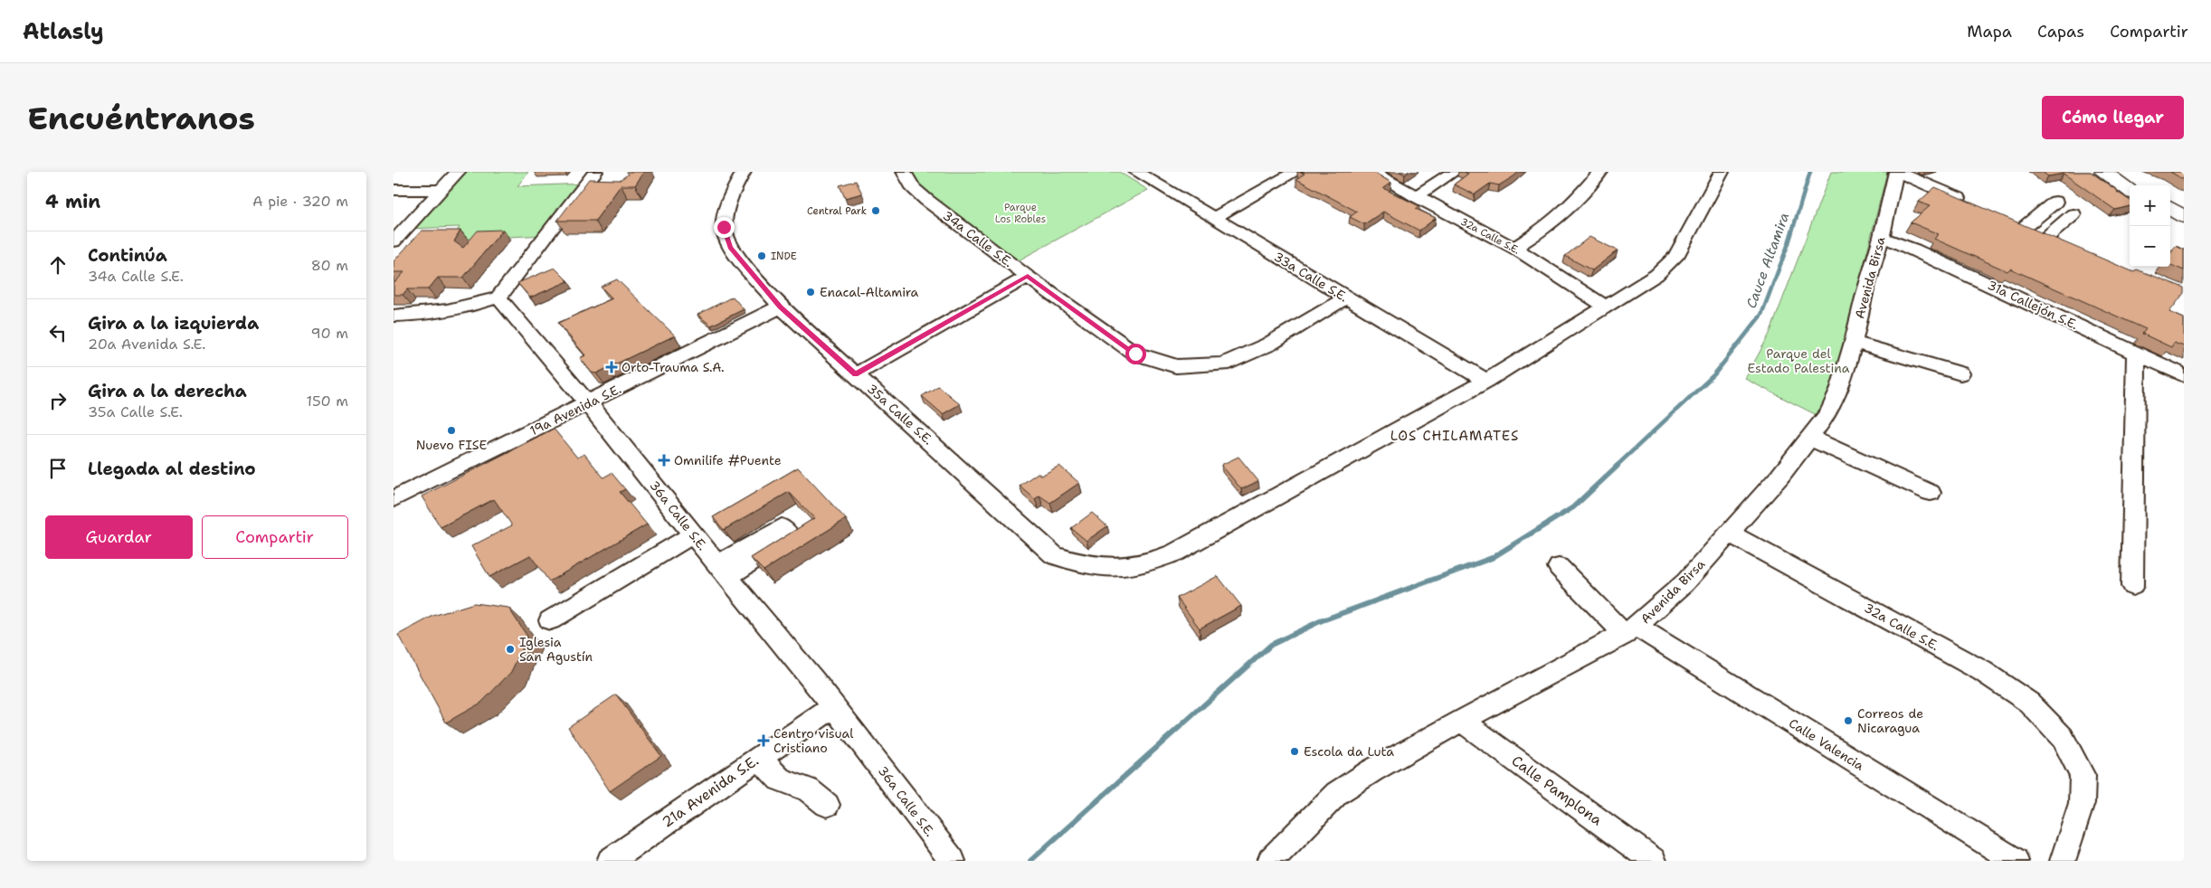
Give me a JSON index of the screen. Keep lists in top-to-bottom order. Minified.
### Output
{"streets":{"street":["32a Calle S.E.","34a Calle S.E.","33a Calle S.E.","Avenida Birsa","31a Callejón S.E.","19a Avenida S.E.","35a Calle S.E.","36a Calle S.E.","Calle Valencia","Calle Pamplona","21a Avenida S.E."]},"crossings":[["32a Calle S.E.","Avenida Birsa"],["34a Calle S.E.","33a Calle S.E."],["33a Calle S.E.","35a Calle S.E."],["Avenida Birsa","31a Callejón S.E."],["Avenida Birsa","Calle Valencia"],["Avenida Birsa","Calle Pamplona"],["19a Avenida S.E.","35a Calle S.E."],["19a Avenida S.E.","36a Calle S.E."],["36a Calle S.E.","21a Avenida S.E."]],"districts":["LOS CHILAMATES"],"water":["Cauce Altamira"],"parks":["Parque Los Robles","Parque del Estado Palestina"],"places":{"other":["Central Park","INDE","Enacal-Altamira","Nuevo FISE","Iglesia San Agustín","Correos de Nicaragua","Escola da Luta"],"health":["Orto-Trauma S.A.","Omnilife #Puente","Centro visual Cristiano"]},"page":{"header":"Atlasly","nav":["Mapa","Capas","Compartir"],"buttons":["Cómo llegar",["Guardar","Compartir"]],"title":"Encuéntranos","heading":["4 min","A pie · 320 m"],"map_buttons":["+","−"],"list":[["Continúa","34a Calle S.E.","80 m"],["Gira a la izquierda","20a Avenida S.E.","90 m"],["Gira a la derecha","35a Calle S.E.","150 m"],"Llegada al destino"]}}
